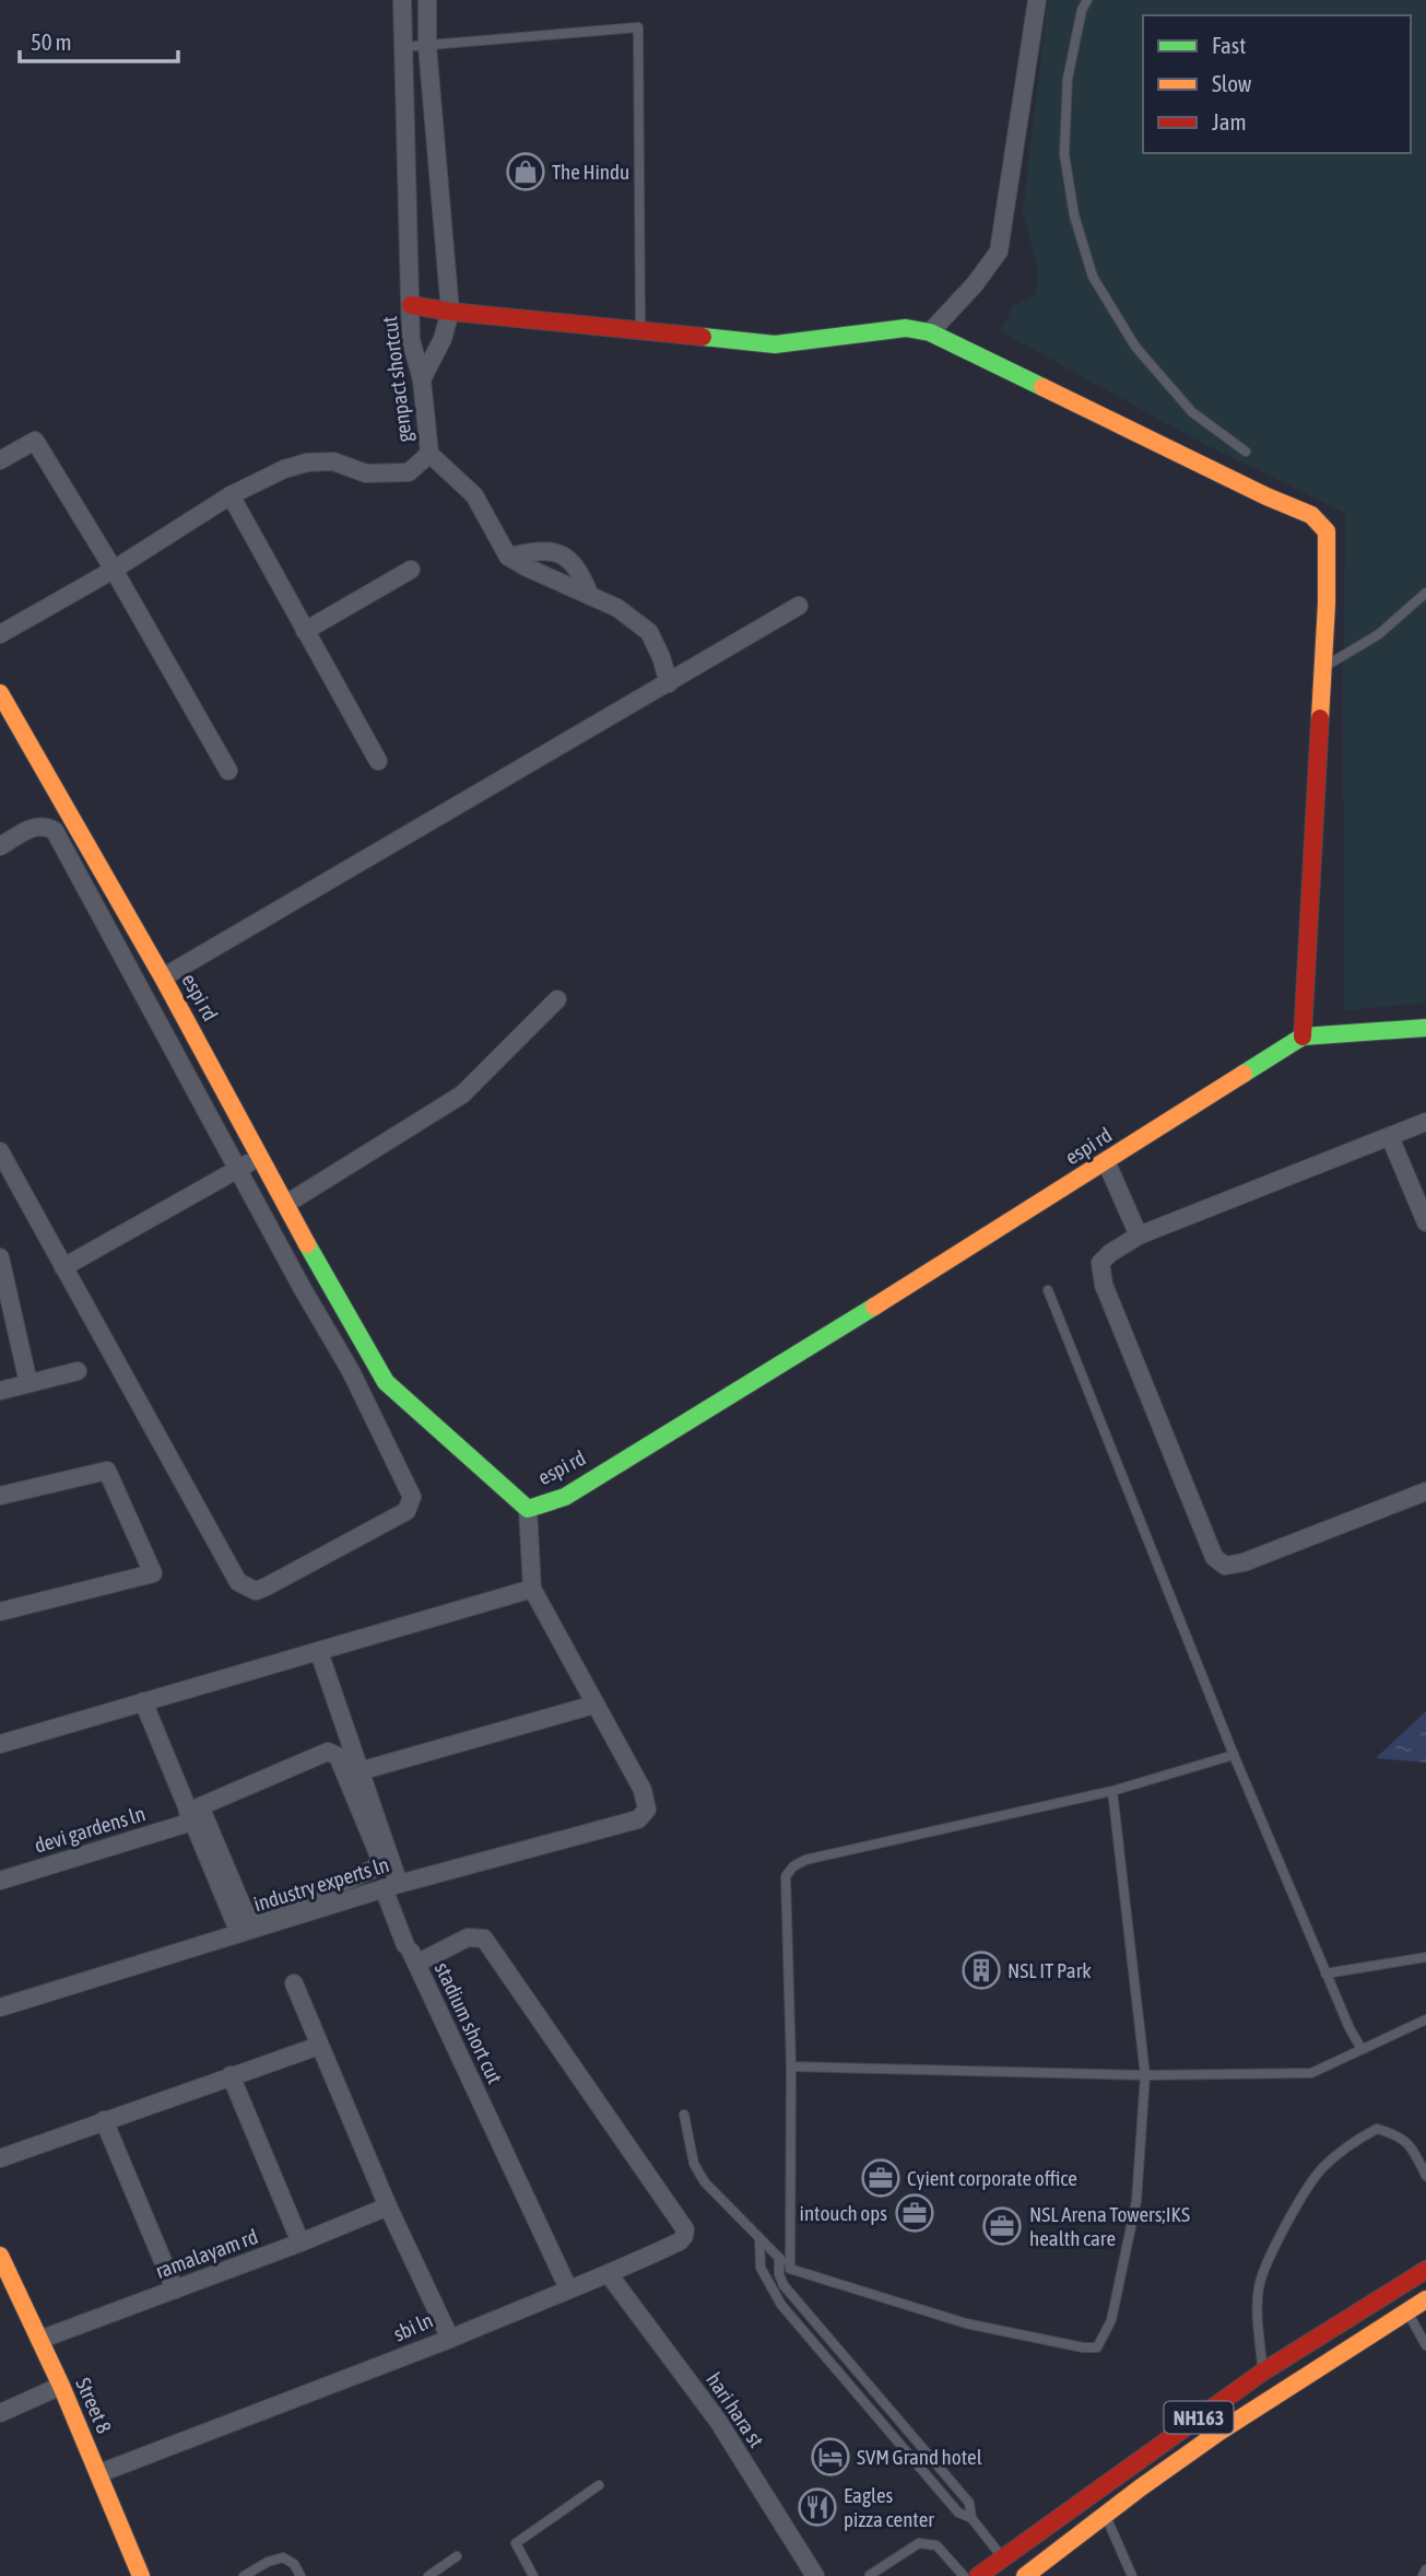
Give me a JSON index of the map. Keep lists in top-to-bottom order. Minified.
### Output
{"streets":{"main road":["espi rd","Street 8","NH163"],"street":["genpact shortcut","devi gardens ln","industry experts ln","stadium short cut","ramalayam rd","sbi ln","hari hara st"]},"crossings":[["stadium short cut","hari hara st"],["ramalayam rd","sbi ln"],["ramalayam rd","Street 8"],["sbi ln","Street 8"]],"places":{"shop":["The Hindu"],"building":["NSL IT Park"],"office":["Cyient corporate office","intouch ops","NSL Arena Towers;IKS health care"],"hotel":["SVM Grand hotel"],"restaurant":["Eagles pizza center"]},"legend":["Fast","Slow","Jam"],"scale_bar":"50 m"}
